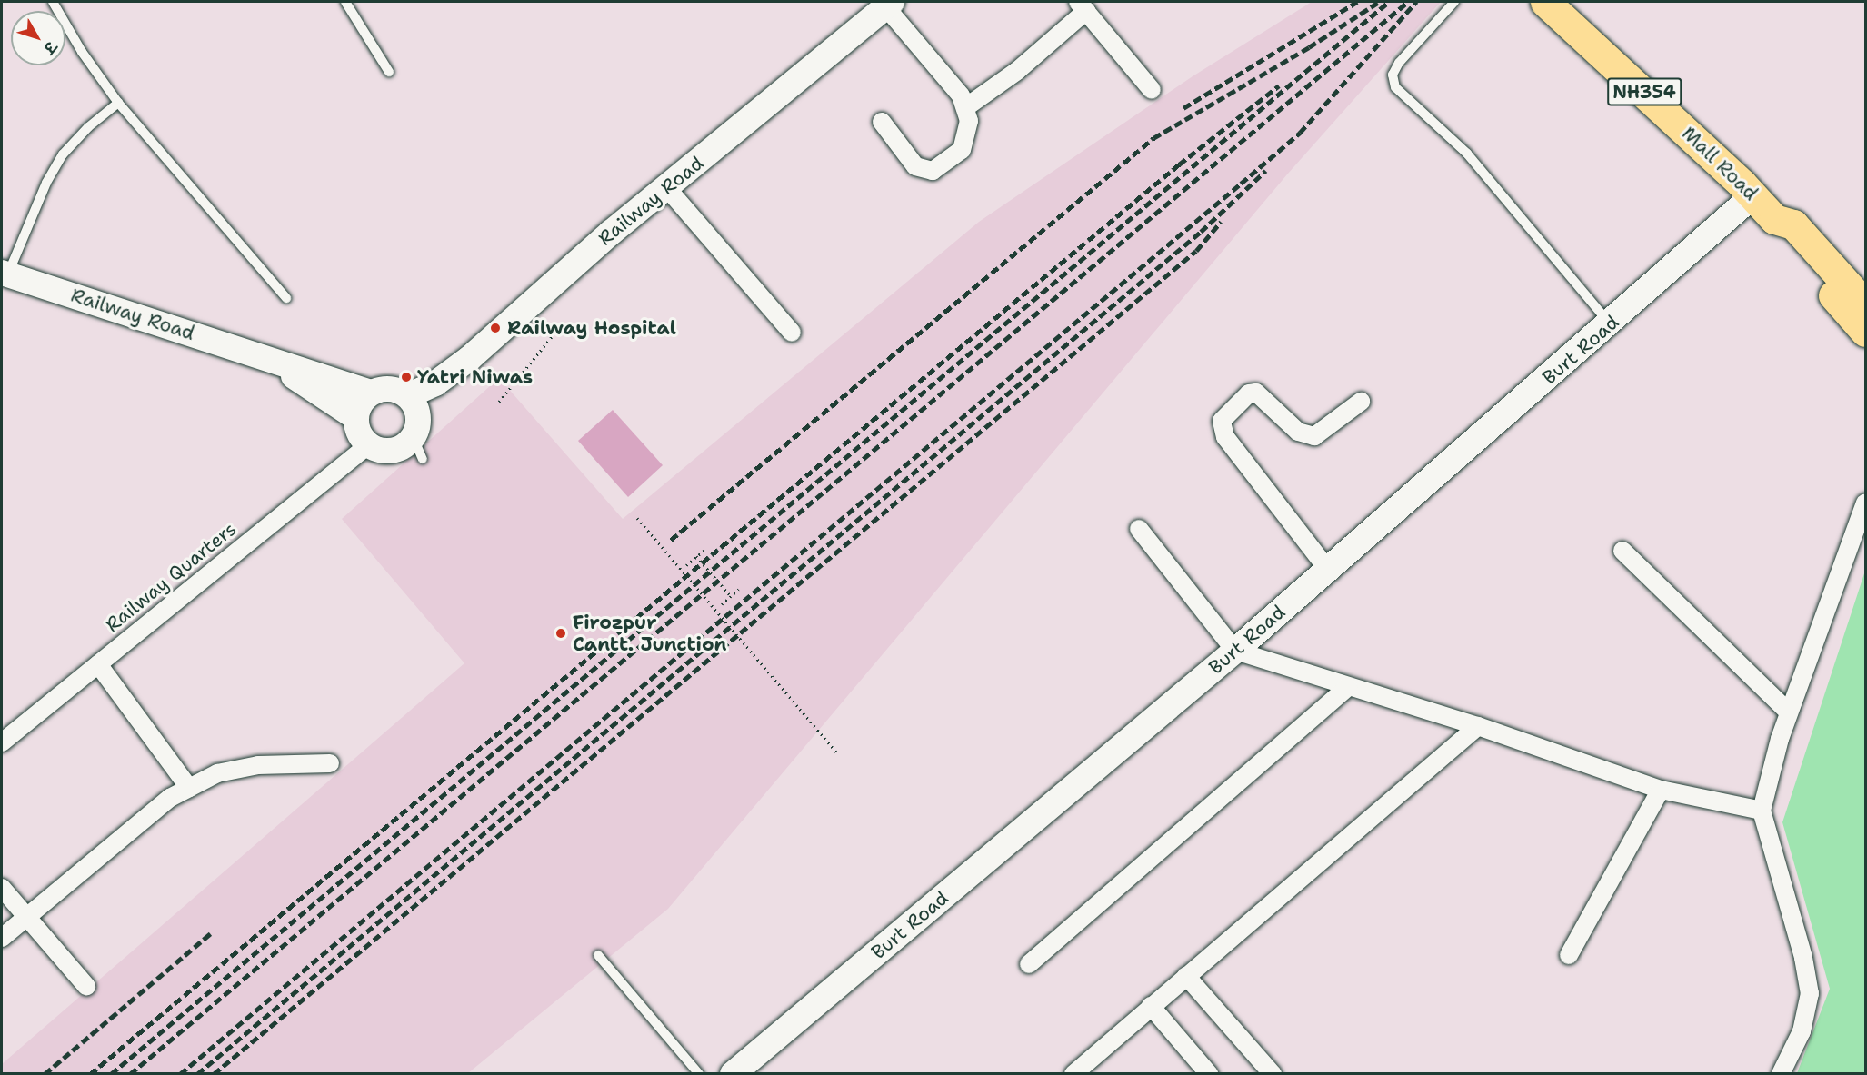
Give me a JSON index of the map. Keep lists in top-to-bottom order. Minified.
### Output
{"streets":{"highway":["NH354","Mall Road"],"street":["Railway Road","Burt Road","Railway Quarters"]},"crossings":[["Mall Road","Burt Road"],["Railway Road","Railway Quarters"]],"places":["Railway Hospital","Yatri Niwas","Firozpur Cantt. Junction"],"north":"bottom right"}
